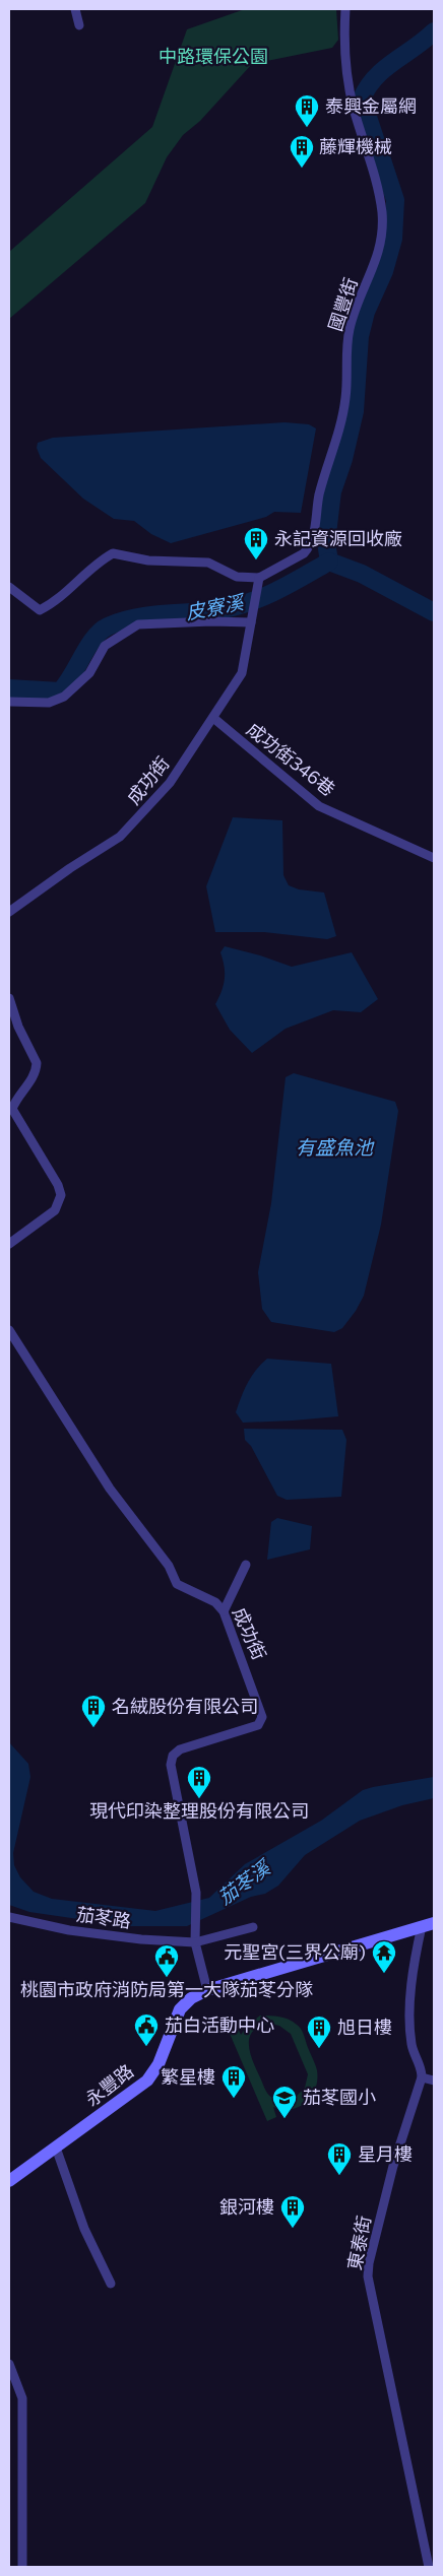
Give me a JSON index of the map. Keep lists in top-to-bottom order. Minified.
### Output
{"streets":{"street":["國豐街","成功街346巷","成功街","茄苳路","永豐路","東泰街"]},"crossings":[["國豐街","成功街"],["成功街346巷","成功街"],["成功街","茄苳路"]],"water":["皮寮溪","有盛魚池","茄苳溪"],"parks":["中路環保公園"],"places":{"building":["泰興金屬網","藤輝機械","永記資源回收廠","名絨股份有限公司","現代印染整理股份有限公司","旭日樓","繁星樓","星月樓","銀河樓"],"temple":["元聖宮(三界公廟)"],"public building":["桃園市政府消防局第一大隊茄苳分隊","茄白活動中心"],"school or university":["茄苳國小"]}}
